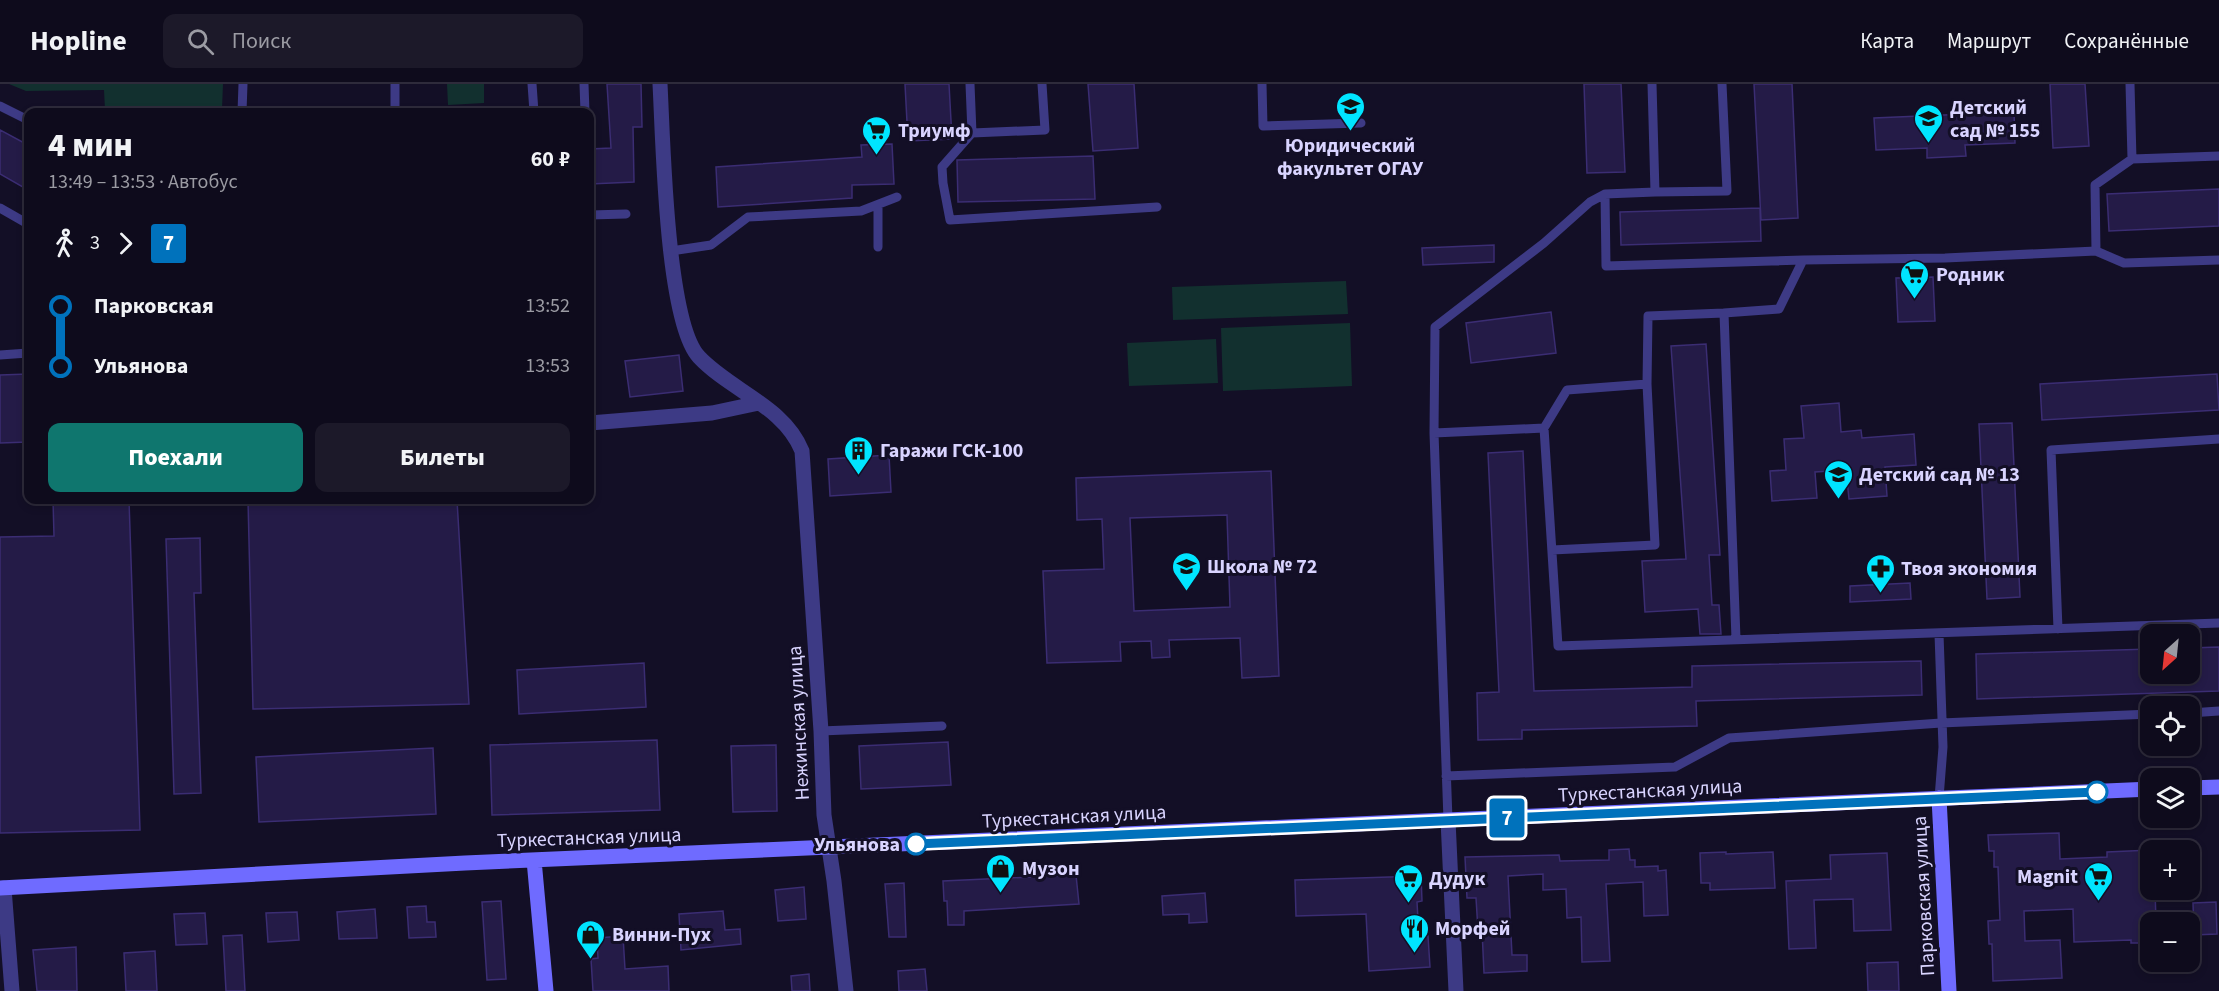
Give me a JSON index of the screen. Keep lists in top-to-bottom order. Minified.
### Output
{"streets":{"main road":["Туркестанская улица","Парковская улица"],"street":["Нежинская улица"]},"crossings":[["Нежинская улица","Туркестанская улица"],["Туркестанская улица","Парковская улица"]],"places":{"school or university":["Юридический факультет ОГАУ","Детский сад № 155","Детский сад № 13","Школа № 72"],"supermarket":["Триумф","Родник","Magnit","Дудук"],"building":["Гаражи ГСК-100"],"pharmacy":["Твоя экономия"],"other":["Ульянова"],"shop":["Музон","Винни-Пух"],"restaurant":["Морфей"]},"lines":["bus line 7"],"north":"bottom left","page":{"header":"Hopline","search":"Поиск","nav":["Карта","Маршрут","Сохранённые"],"on_map":"7","heading":["4 мин","13:49 – 13:53 · Автобус","60 ₽"],"legs":["3","7"],"list":[{"name":"Парковская","value":"13:52"},{"name":"Ульянова","value":"13:53"}],"buttons":["Поехали","Билеты"],"map_buttons":["+","−"]}}
